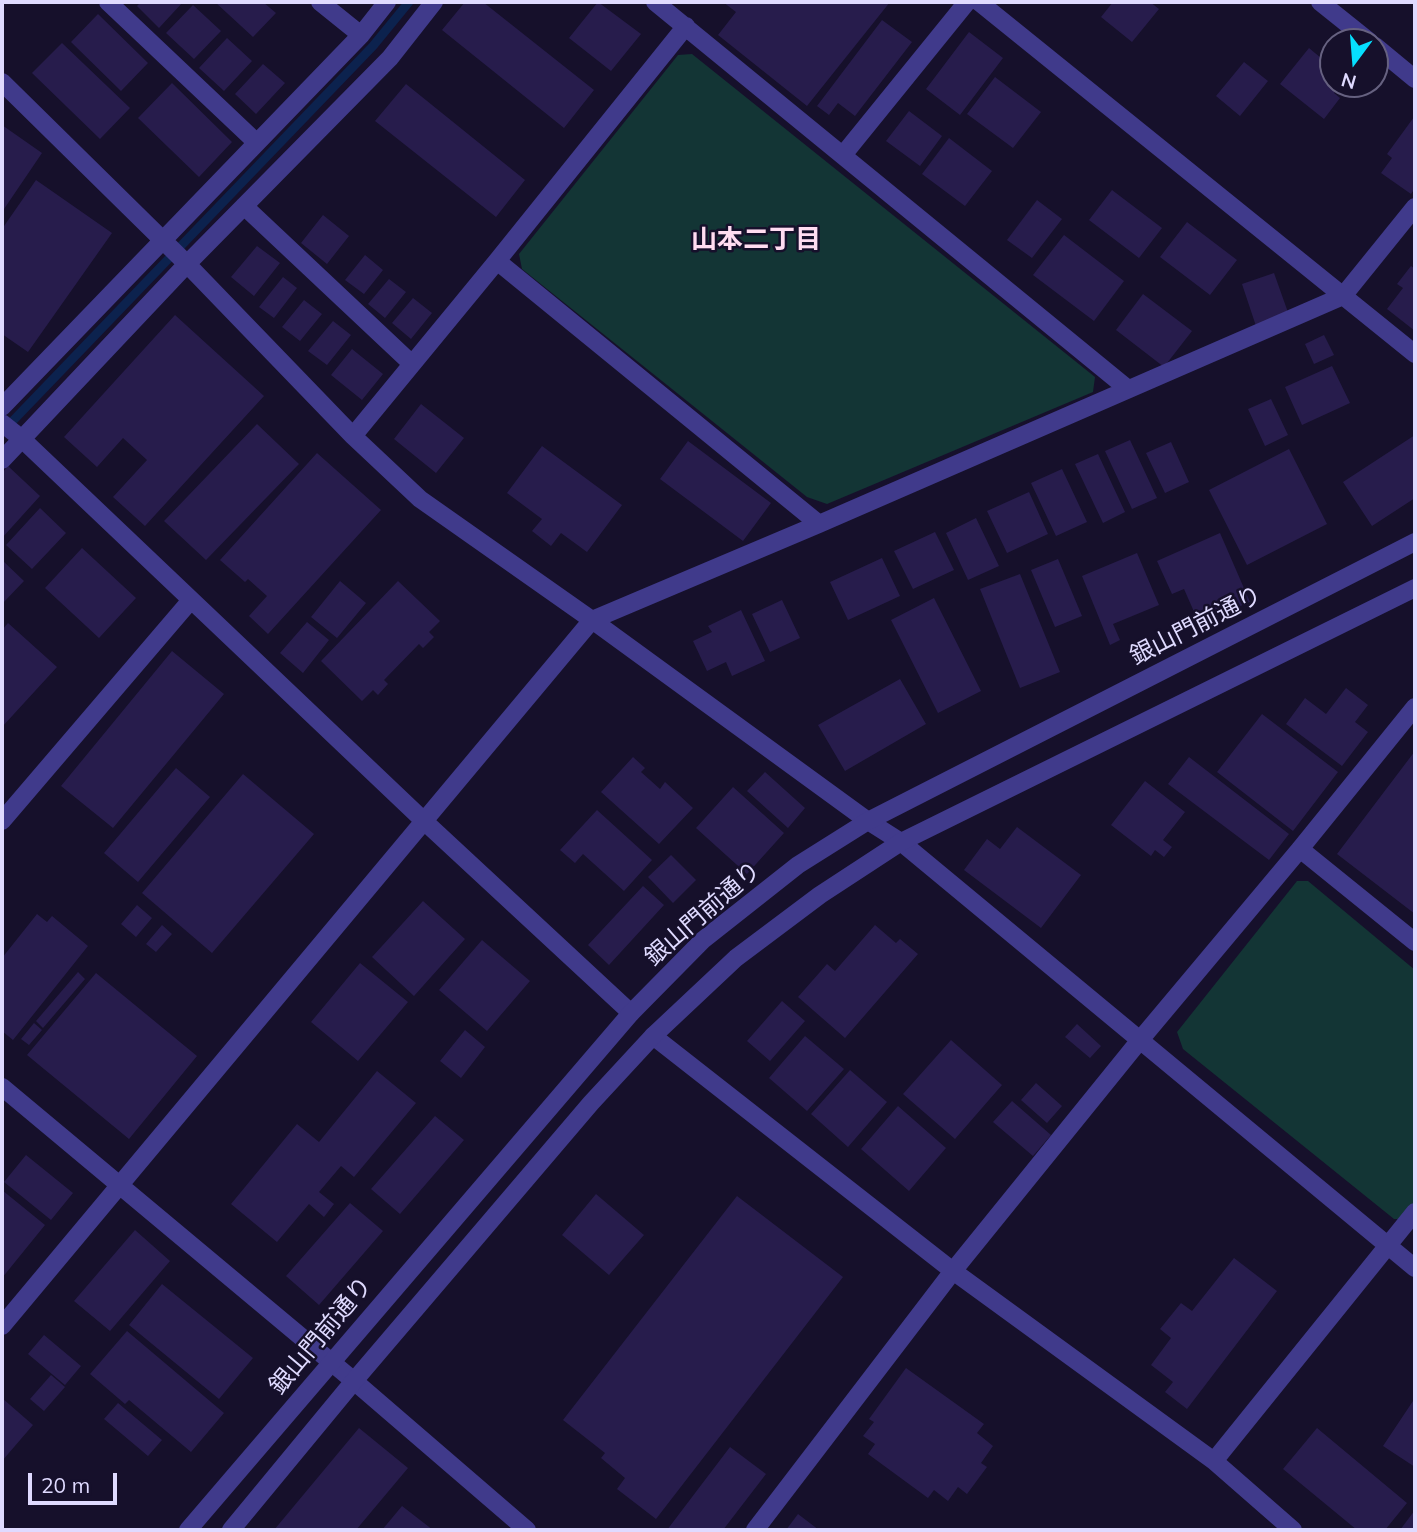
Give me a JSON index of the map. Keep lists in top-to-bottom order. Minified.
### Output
{"streets":{"street":["銀山門前通り"]},"districts":["山本二丁目"],"scale_bar":"20 m","north":"bottom"}
